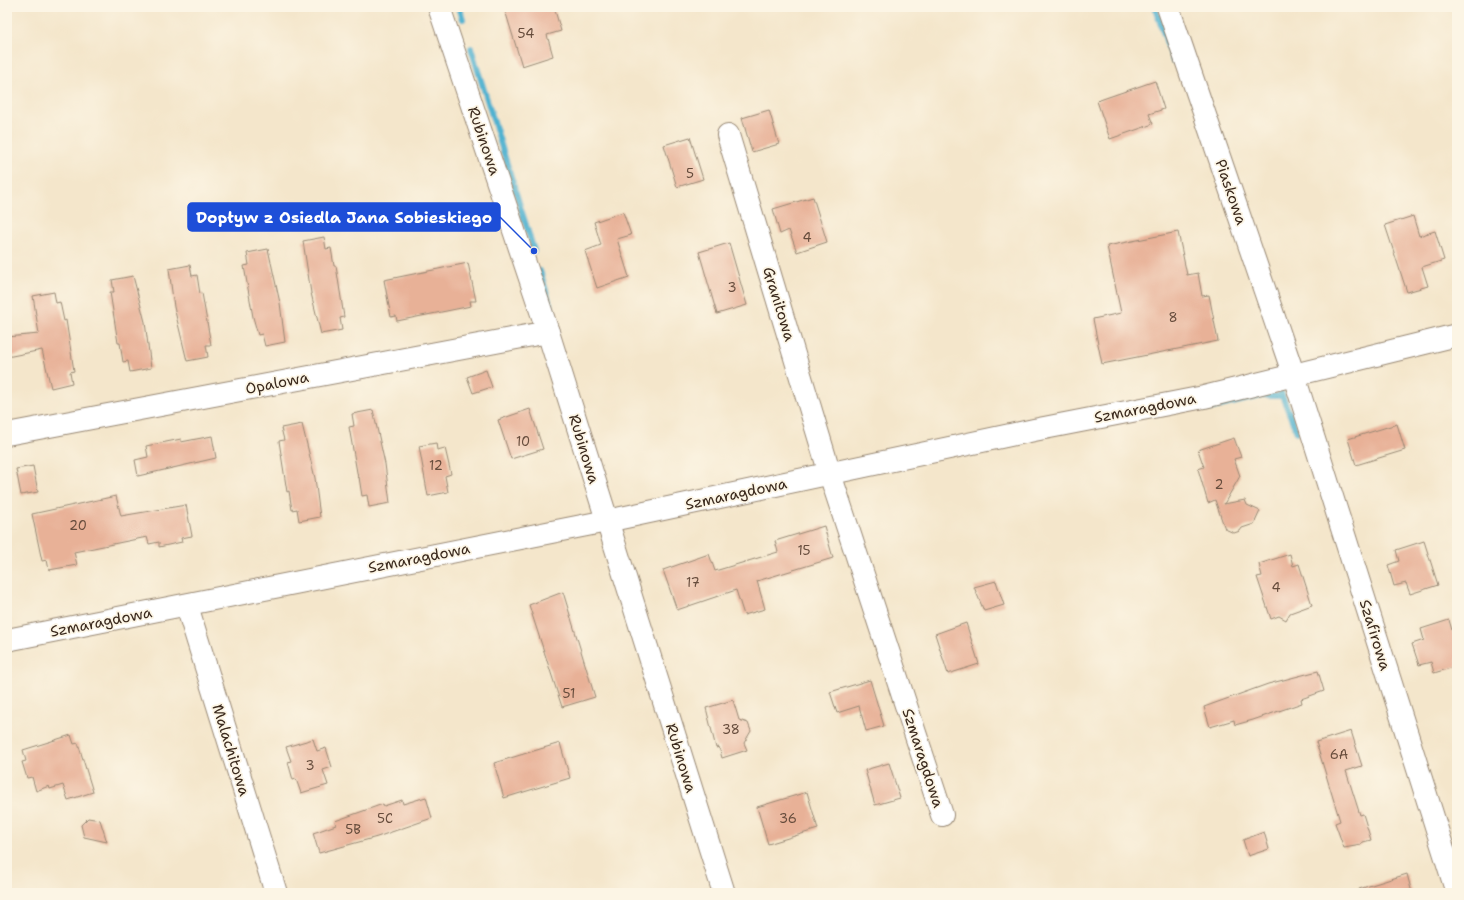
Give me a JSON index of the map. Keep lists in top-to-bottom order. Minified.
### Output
{"streets":{"street":["Rubinowa","Piaskowa","Granitowa","Opalowa","Szmaragdowa","Szafirowa","Malachitowa"]},"crossings":[["Rubinowa","Opalowa"],["Rubinowa","Szmaragdowa"],["Piaskowa","Szmaragdowa"],["Piaskowa","Szafirowa"],["Granitowa","Szmaragdowa"],["Szmaragdowa","Szafirowa"],["Szmaragdowa","Malachitowa"]],"places":["Dopływ z Osiedla Jana Sobieskiego"],"house_numbers":["54","5","4","3","8","10","12","2","20","15","17","4","51","38","6A","3","5C","36","5B"]}
